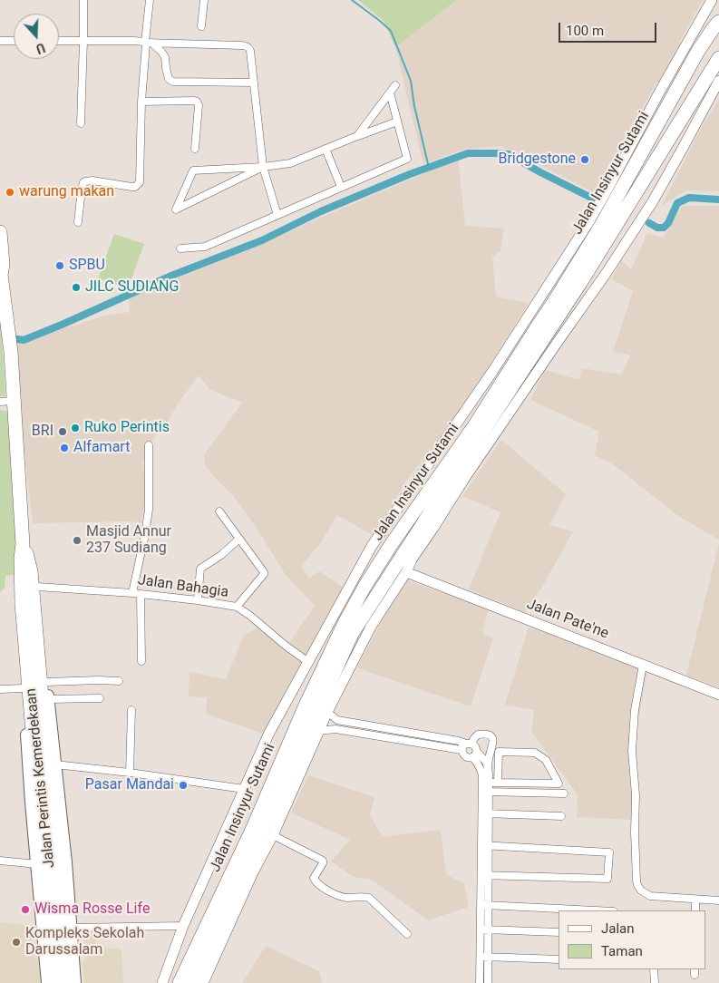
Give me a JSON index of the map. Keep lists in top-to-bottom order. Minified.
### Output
{"streets":{"highway":["Jalan Insinyur Sutami","Jalan Perintis Kemerdekaan"],"street":["Jalan Bahagia","Jalan Pate'ne"]},"crossings":[["Jalan Bahagia","Jalan Perintis Kemerdekaan"]],"places":["Bridgestone","warung makan","SPBU","JILC SUDIANG","Ruko Perintis","BRI","Alfamart","Masjid Annur 237 Sudiang","Pasar Mandai","Wisma Rosse Life","Kompleks Sekolah Darussalam"],"legend":["Jalan","Taman"],"scale_bar":"100 m","north":"bottom"}
